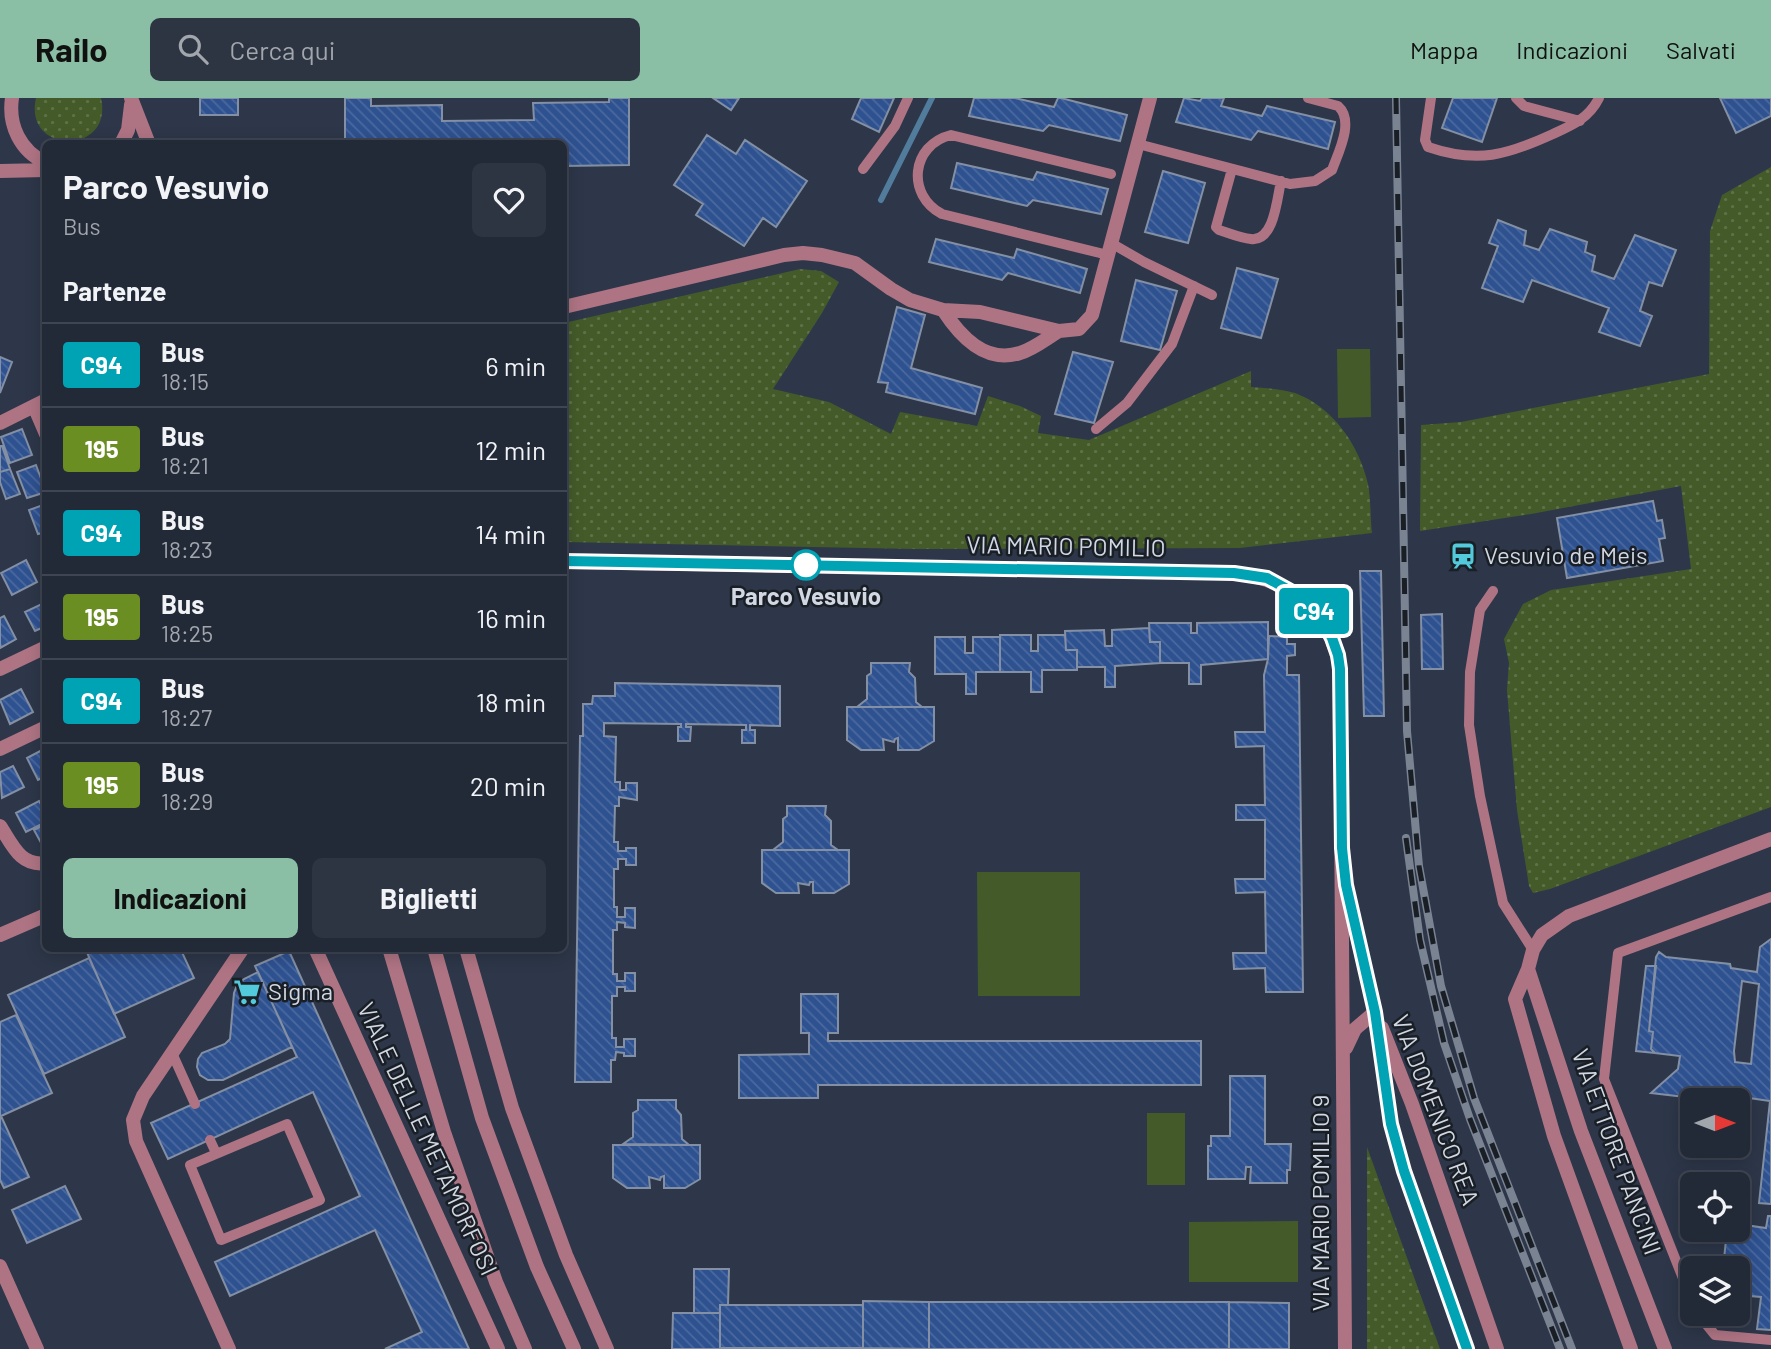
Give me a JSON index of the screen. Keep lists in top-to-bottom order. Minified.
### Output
{"streets":{"street":["VIA MARIO POMILIO","VIA DOMENICO REA","VIALE DELLE METAMORFOSI","VIA ETTORE PANCINI","VIA MARIO POMILIO 9"]},"crossings":[["VIA MARIO POMILIO","VIA DOMENICO REA"],["VIA MARIO POMILIO","VIA MARIO POMILIO 9"]],"places":{"station":["Vesuvio de Meis"],"other":["Parco Vesuvio"],"supermarket":["Sigma"]},"lines":["bus line C94"],"north":"right","page":{"header":"Railo","search":"Cerca qui","nav":["Mappa","Indicazioni","Salvati"],"on_map":"C94","heading":[["Parco Vesuvio","Bus"],"Partenze"],"list":[{"mark":"C94","name":"Bus","note":"18:15","value":"6 min"},{"mark":"195","name":"Bus","note":"18:21","value":"12 min"},{"mark":"C94","name":"Bus","note":"18:23","value":"14 min"},{"mark":"195","name":"Bus","note":"18:25","value":"16 min"},{"mark":"C94","name":"Bus","note":"18:27","value":"18 min"},{"mark":"195","name":"Bus","note":"18:29","value":"20 min"}],"buttons":["Indicazioni","Biglietti"]}}
